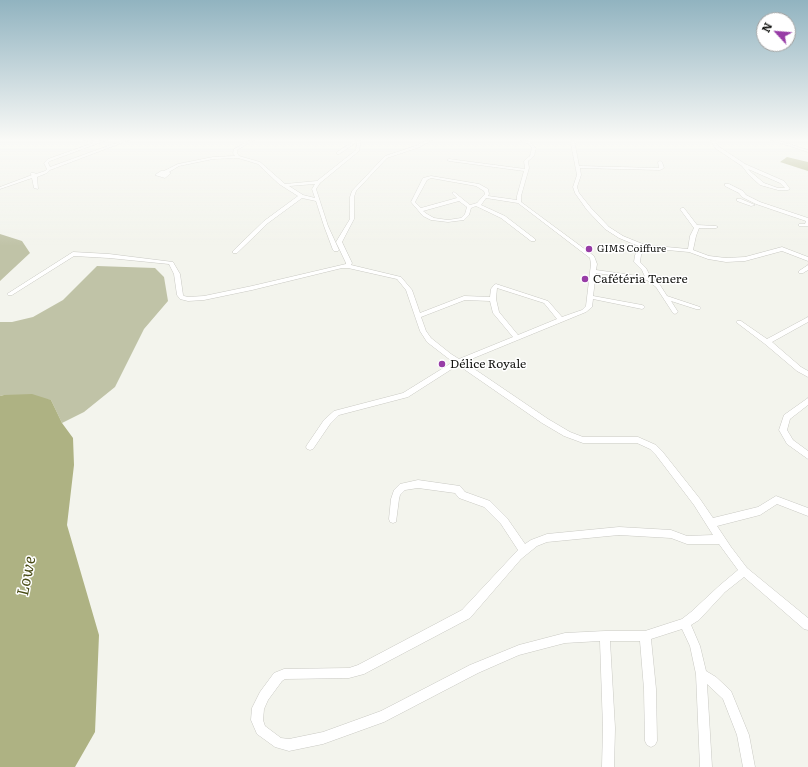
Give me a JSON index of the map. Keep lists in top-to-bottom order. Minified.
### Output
{"water":["Lowe"],"places":["GIMS Coiffure","Cafétéria Tenere","Délice Royale"],"north":"top left"}
